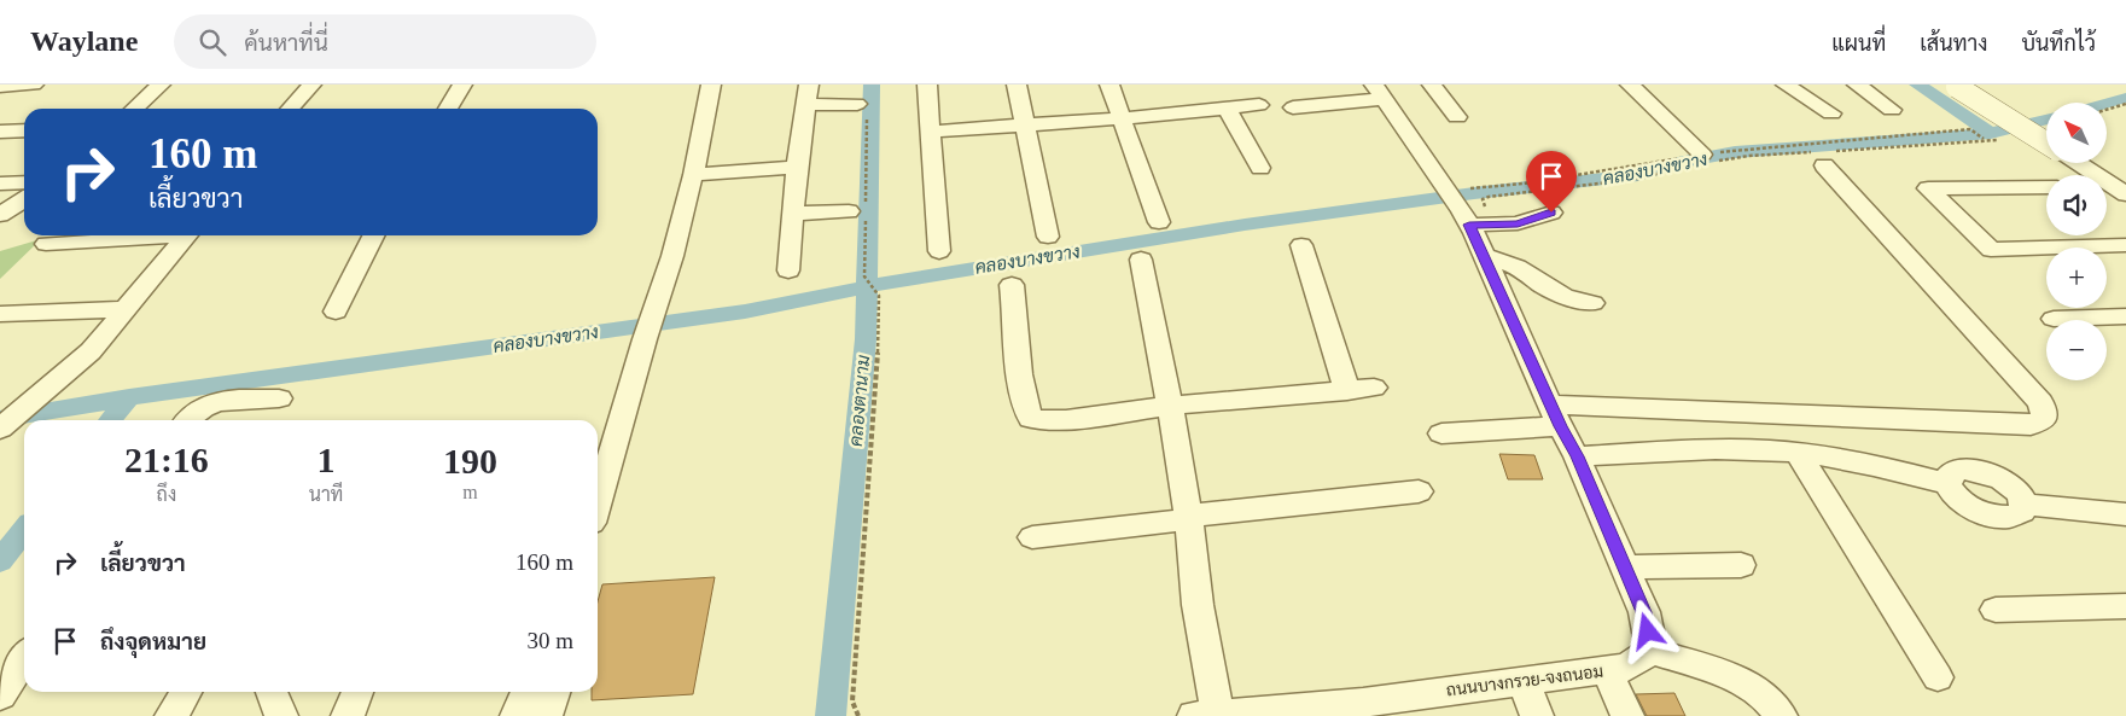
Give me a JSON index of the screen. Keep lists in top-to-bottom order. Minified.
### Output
{"streets":{"street":["ถนนบางกรวย-จงถนอม"]},"water":["คลองบางขวาง","คลองตานาม"],"north":"top left","page":{"header":"Waylane","search":"ค้นหาที่นี่","nav":["แผนที่","เส้นทาง","บันทึกไว้"],"map_buttons":["+","−"],"turn":["160 m","เลี้ยวขวา"],"eta":["21:16","ถึง","1","นาที","190","m"],"list":[{"name":"เลี้ยวขวา","value":"160 m"},{"name":"ถึงจุดหมาย","value":"30 m"}]}}
